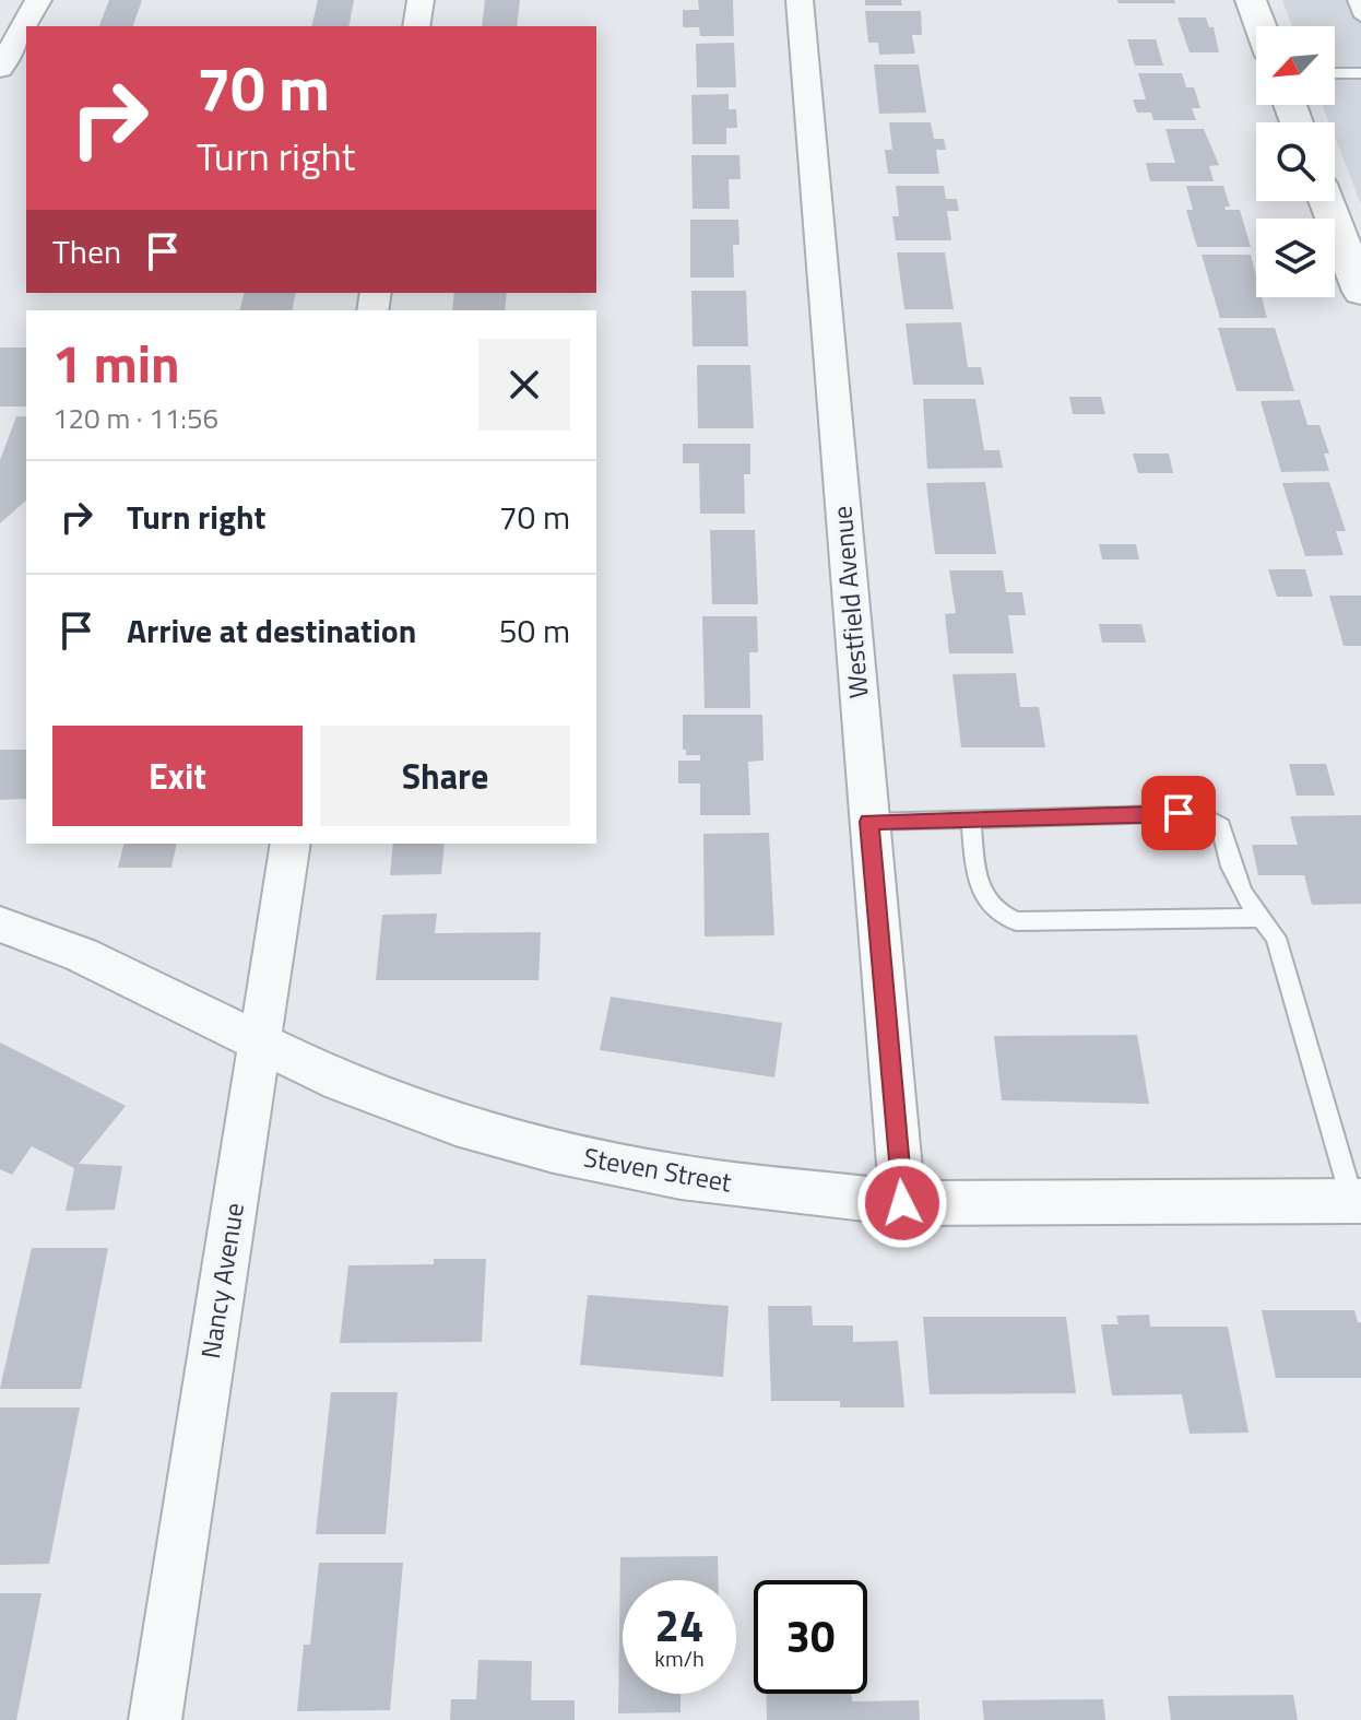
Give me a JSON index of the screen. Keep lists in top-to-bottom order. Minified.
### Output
{"streets":{"street":["Westfield Avenue","Steven Street","Nancy Avenue"]},"crossings":[["Westfield Avenue","Steven Street"],["Steven Street","Nancy Avenue"]],"north":"bottom left","page":{"turn":["70 m","Turn right"],"then":"Then","heading":["1 min","120 m · 11:56"],"list":[{"name":"Turn right","value":"70 m"},{"name":"Arrive at destination","value":"50 m"}],"buttons":["Exit","Share"],"speed":"24 km/h","limit":"30"}}
